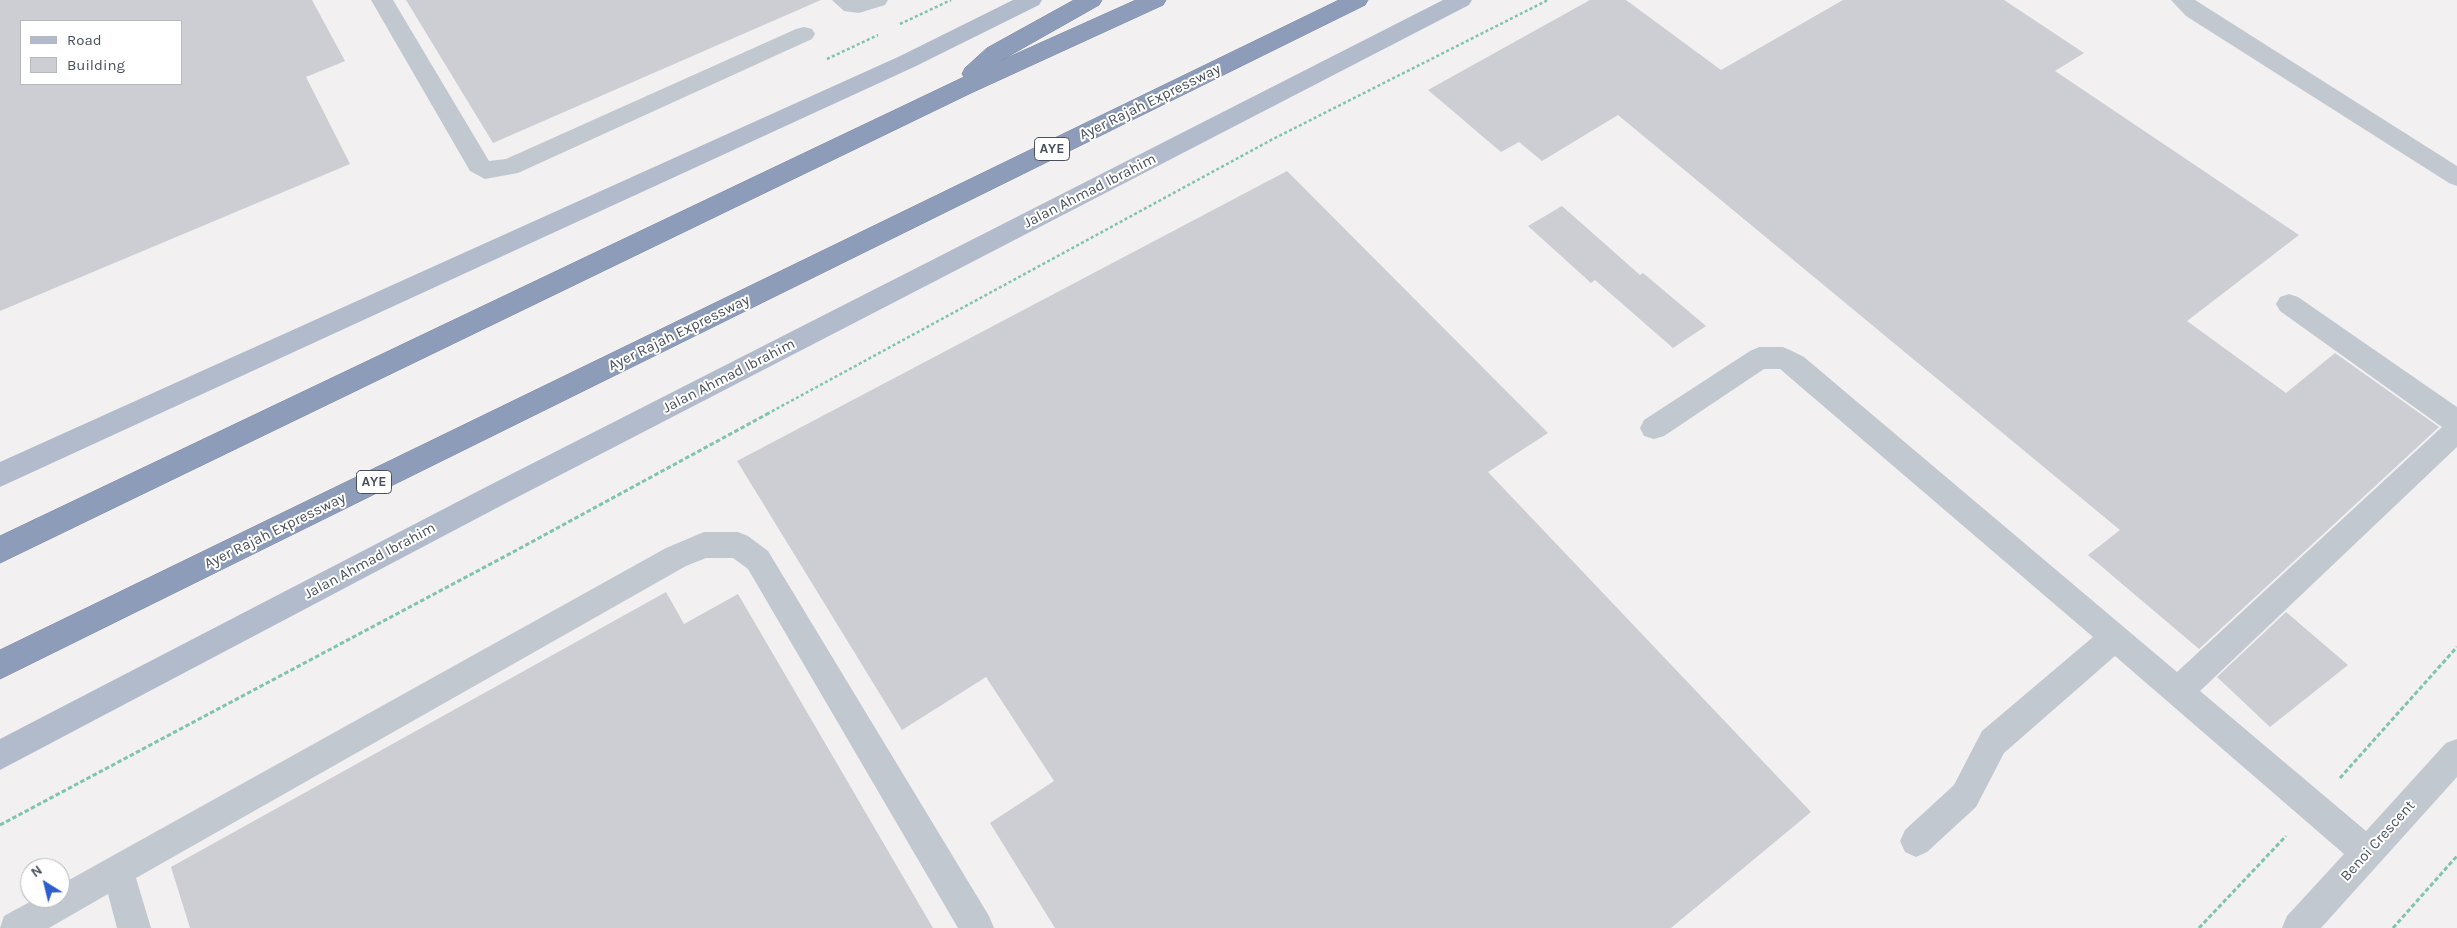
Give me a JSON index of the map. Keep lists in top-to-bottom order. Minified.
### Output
{"streets":{"highway":["Ayer Rajah Expressway","AYE"],"main road":["Jalan Ahmad Ibrahim"],"street":["Benoi Crescent"]},"legend":["Road","Building"],"north":"top left"}
